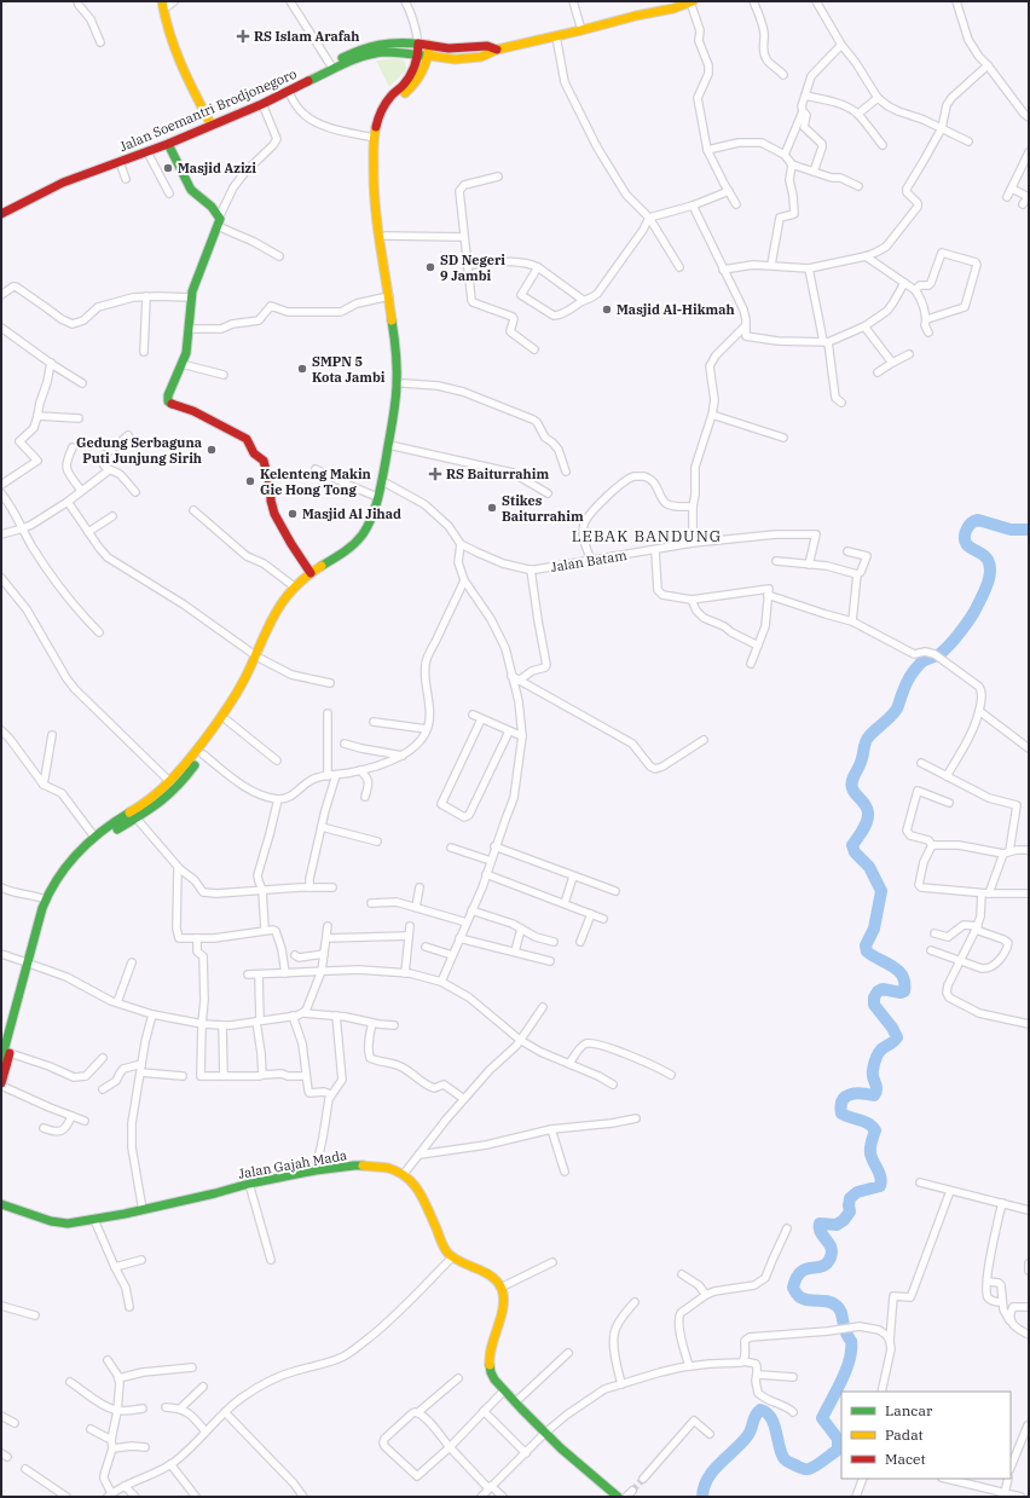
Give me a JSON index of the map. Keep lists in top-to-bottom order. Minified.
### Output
{"streets":{"main road":["Jalan Soemantri Brodjonegoro","Jalan Gajah Mada"],"street":["Jalan Batam"]},"districts":["LEBAK BANDUNG"],"places":{"health":["RS Islam Arafah","RS Baiturrahim"],"other":["Masjid Azizi","SD Negeri 9 Jambi","Masjid Al-Hikmah","SMPN 5 Kota Jambi","Gedung Serbaguna Puti Junjung Sirih","Kelenteng Makin Gie Hong Tong","Stikes Baiturrahim","Masjid Al Jihad"]},"legend":["Lancar","Padat","Macet"]}
